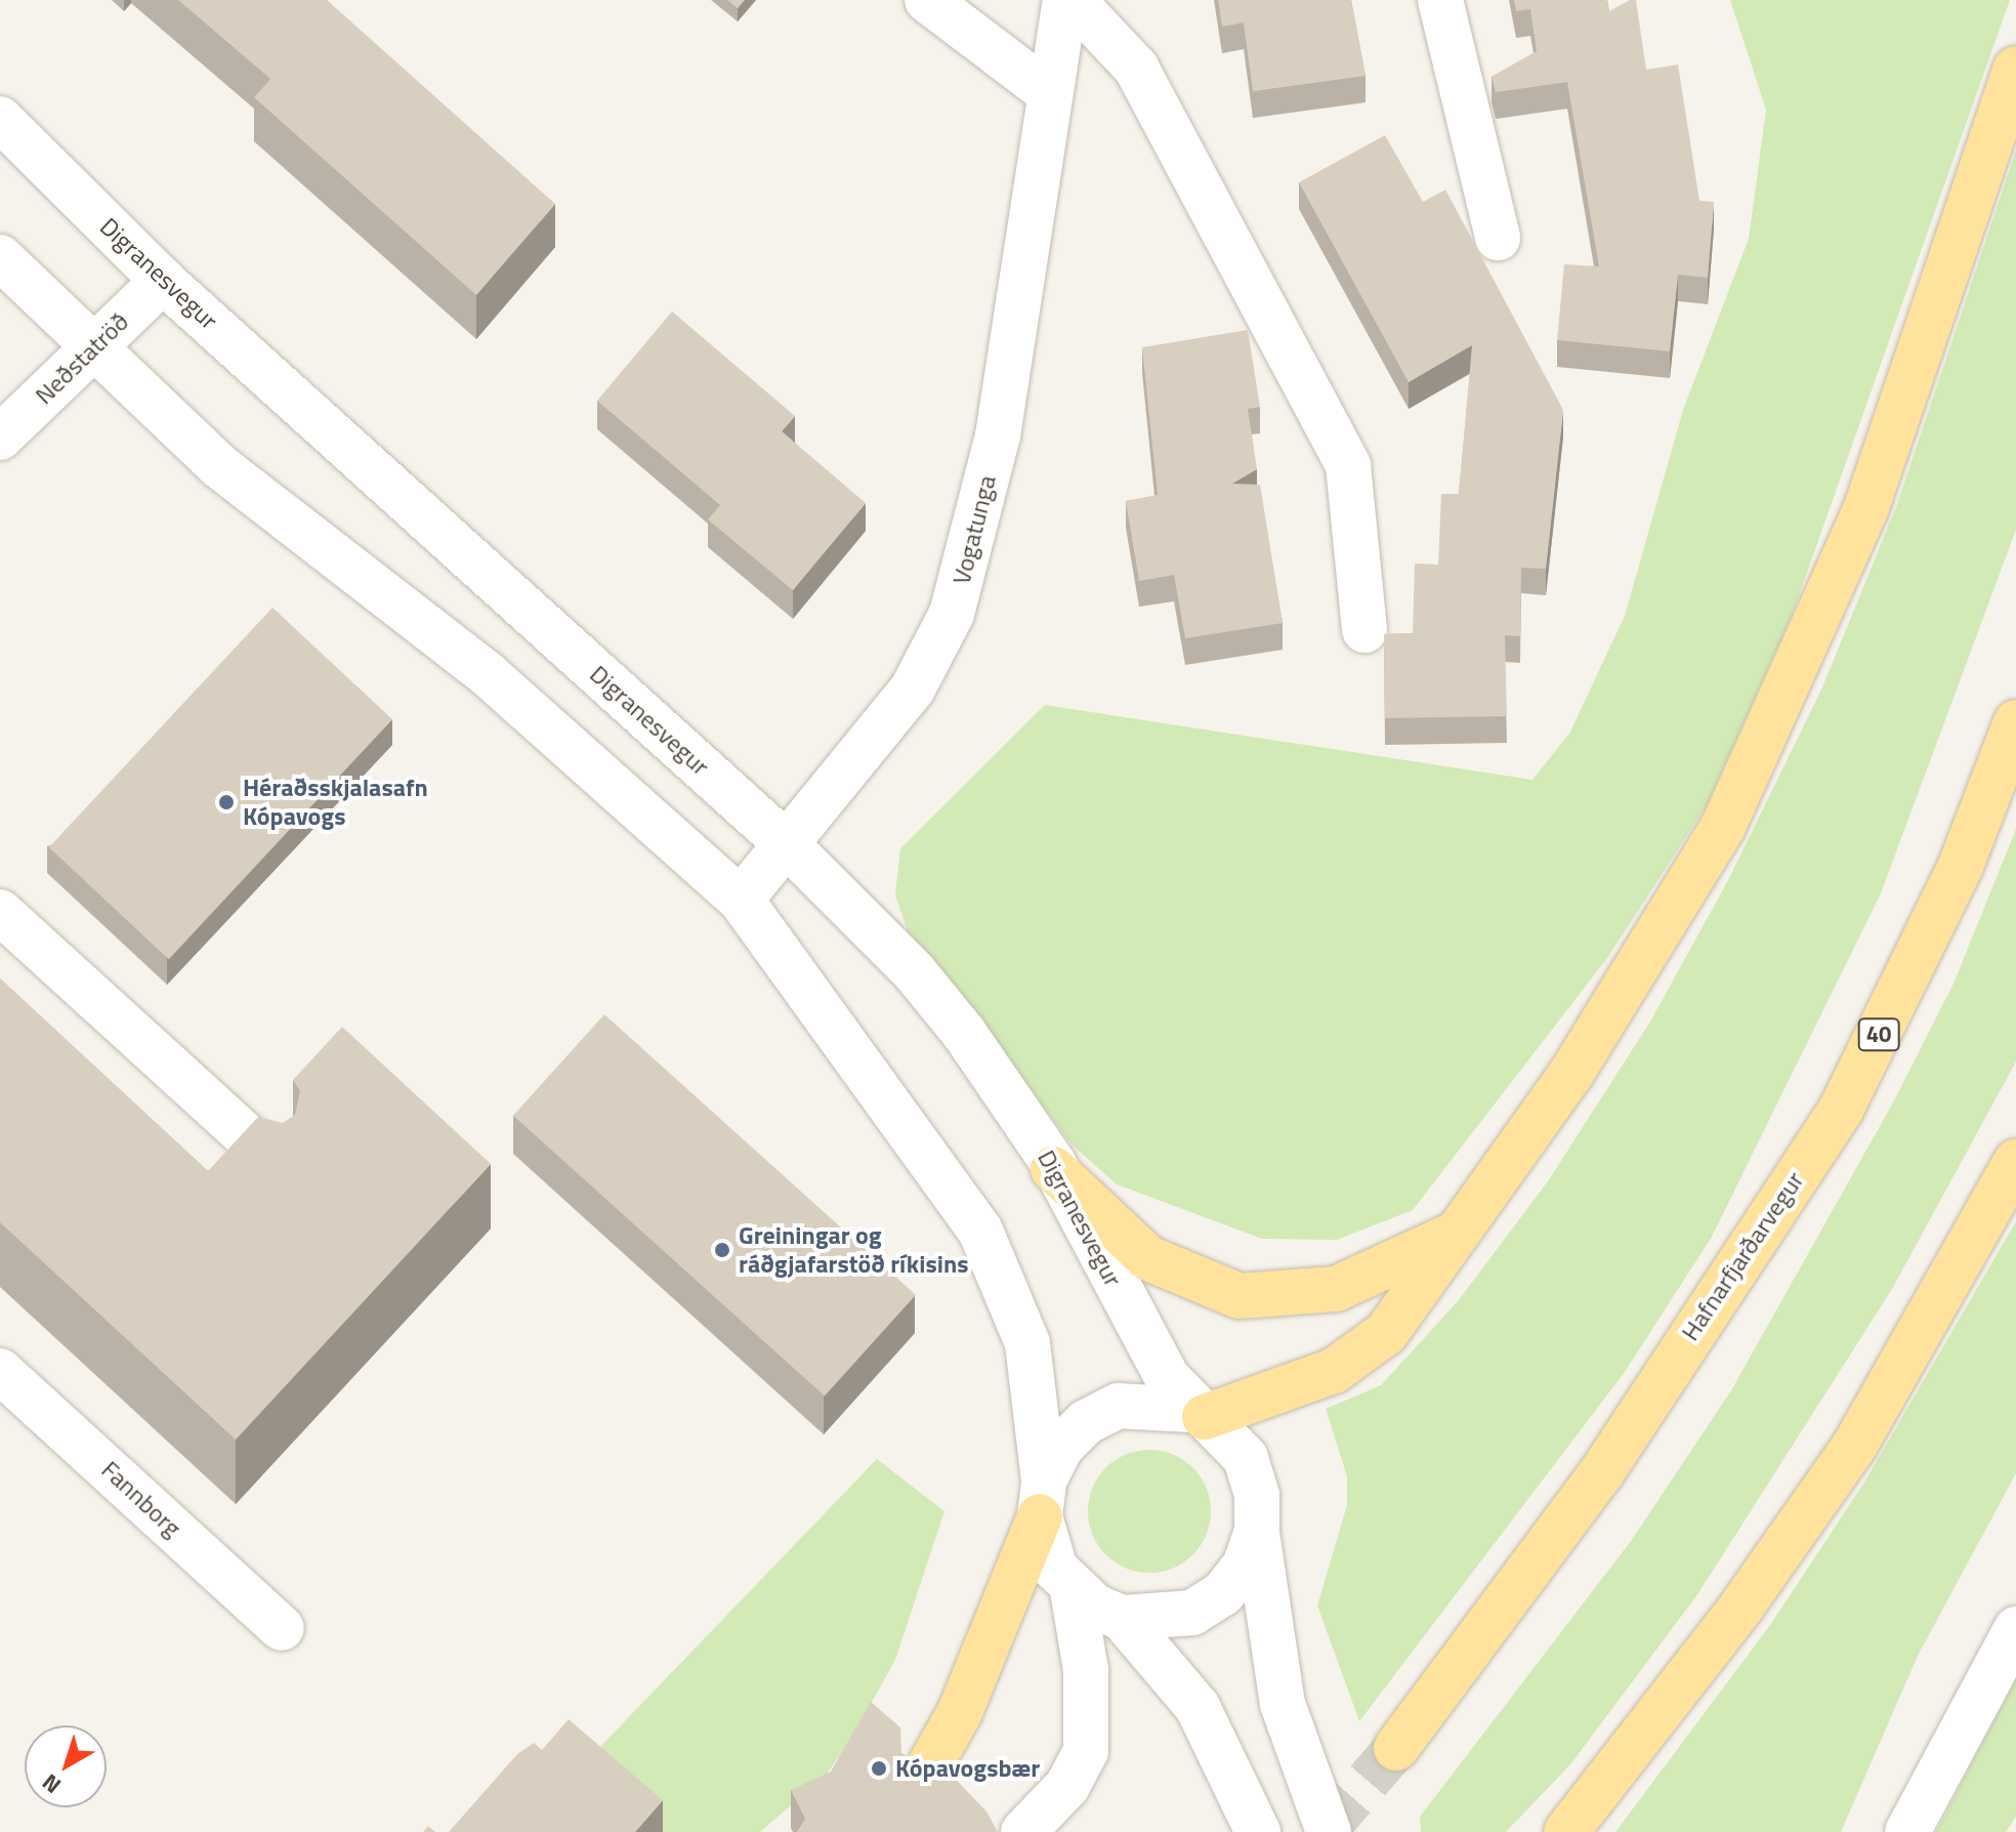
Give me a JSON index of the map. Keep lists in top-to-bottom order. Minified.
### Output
{"streets":{"main road":["40","Hafnarfjarðarvegur"],"street":["Digranesvegur","Neðstatröð","Vogatunga","Fannborg"]},"crossings":[["Digranesvegur","Neðstatröð"],["Digranesvegur","Vogatunga"]],"places":["Héraðsskjalasafn Kópavogs","Greiningar og ráðgjafarstöð ríkisins","Kópavogsbær"],"north":"bottom left"}
